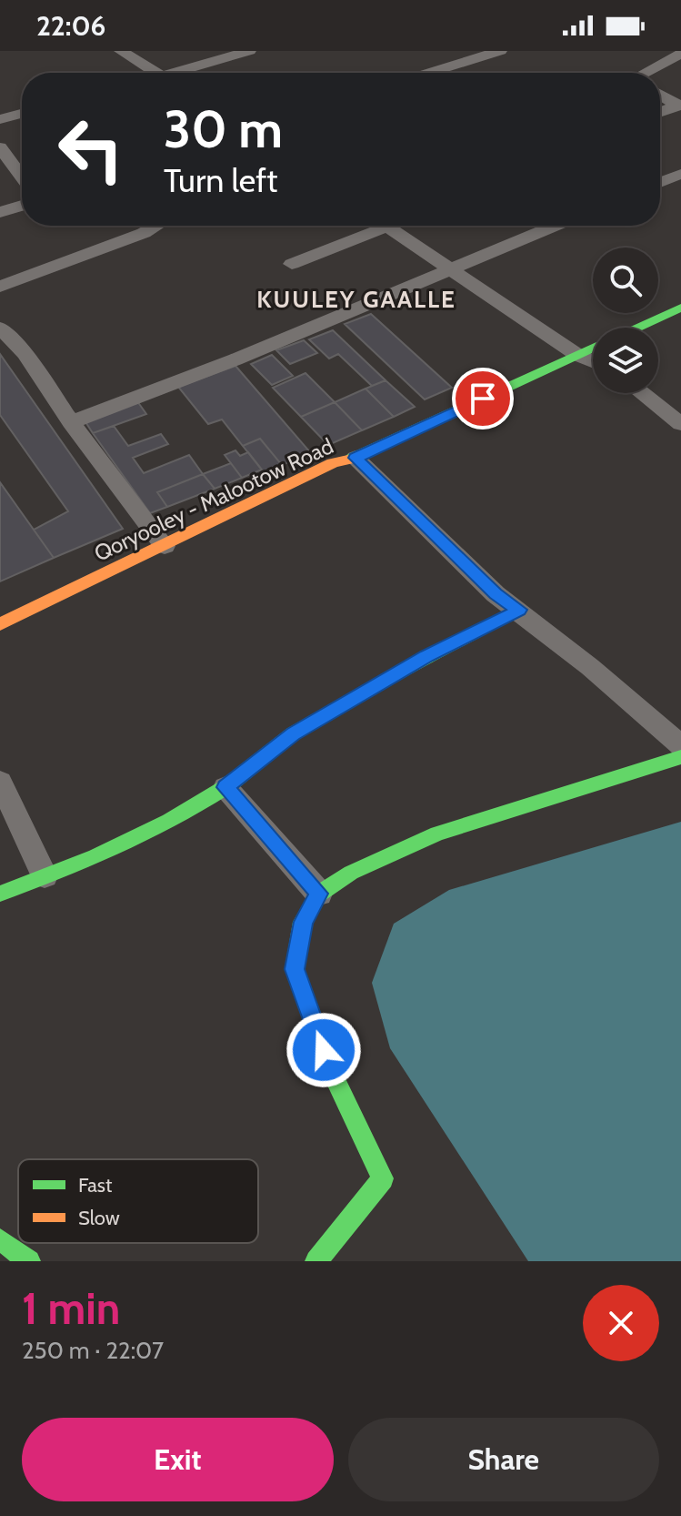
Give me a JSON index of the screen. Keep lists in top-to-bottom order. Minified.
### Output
{"streets":{"street":["Qoryooley - Malootow Road"]},"districts":["KUULEY GAALLE"],"legend":["Fast","Slow"],"page":{"status":"22:06","turn":["30 m","Turn left"],"heading":["1 min","250 m · 22:07"],"buttons":["Exit","Share"]}}
